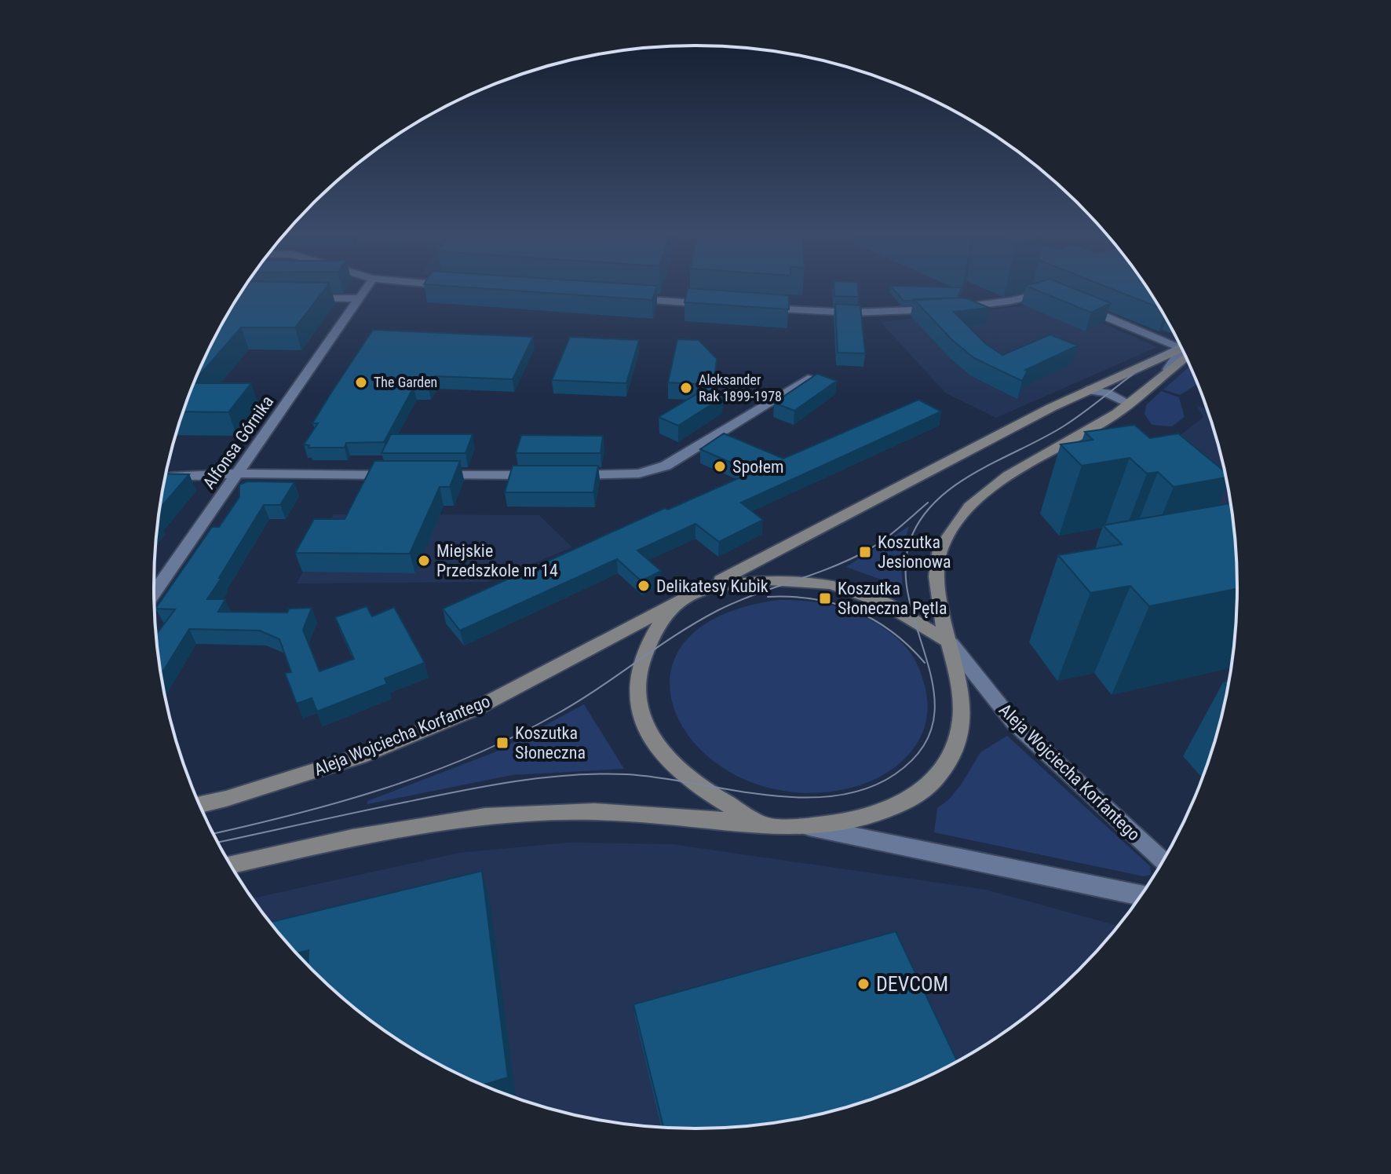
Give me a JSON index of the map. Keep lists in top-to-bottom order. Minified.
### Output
{"streets":{"main road":["Aleja Wojciecha Korfantego"],"street":["Alfonsa Górnika"]},"places":{"other":["The Garden","Aleksander Rak 1899-1978","Społem","Miejskie Przedszkole nr 14","Delikatesy Kubik","DEVCOM"],"transit":["Koszutka Jesionowa","Koszutka Słoneczna Pętla","Koszutka Słoneczna"]}}
